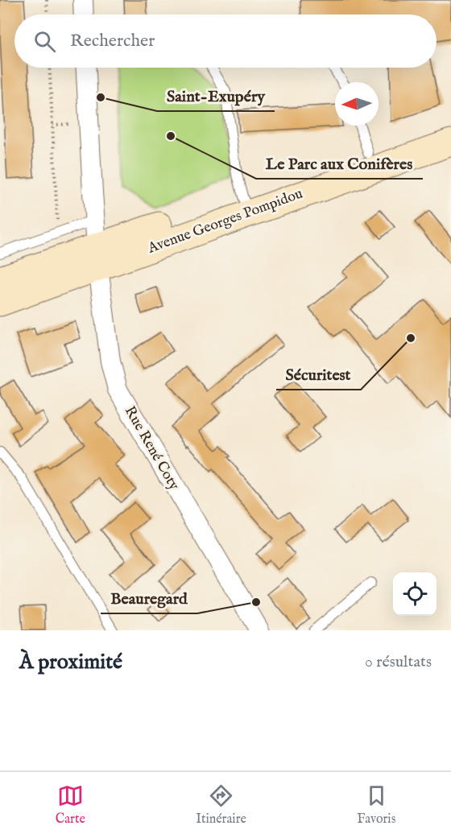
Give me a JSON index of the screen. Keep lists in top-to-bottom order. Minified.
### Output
{"streets":{"main road":["Avenue Georges Pompidou"],"street":["Rue René Coty"]},"crossings":[["Avenue Georges Pompidou","Rue René Coty"]],"places":["Saint-Exupéry","Le Parc aux Conifères","Sécuritest","Beauregard"],"north":"left","page":{"search":"Rechercher","heading":["À proximité","0 résultats"],"nav":["Carte","Itinéraire","Favoris"]}}
